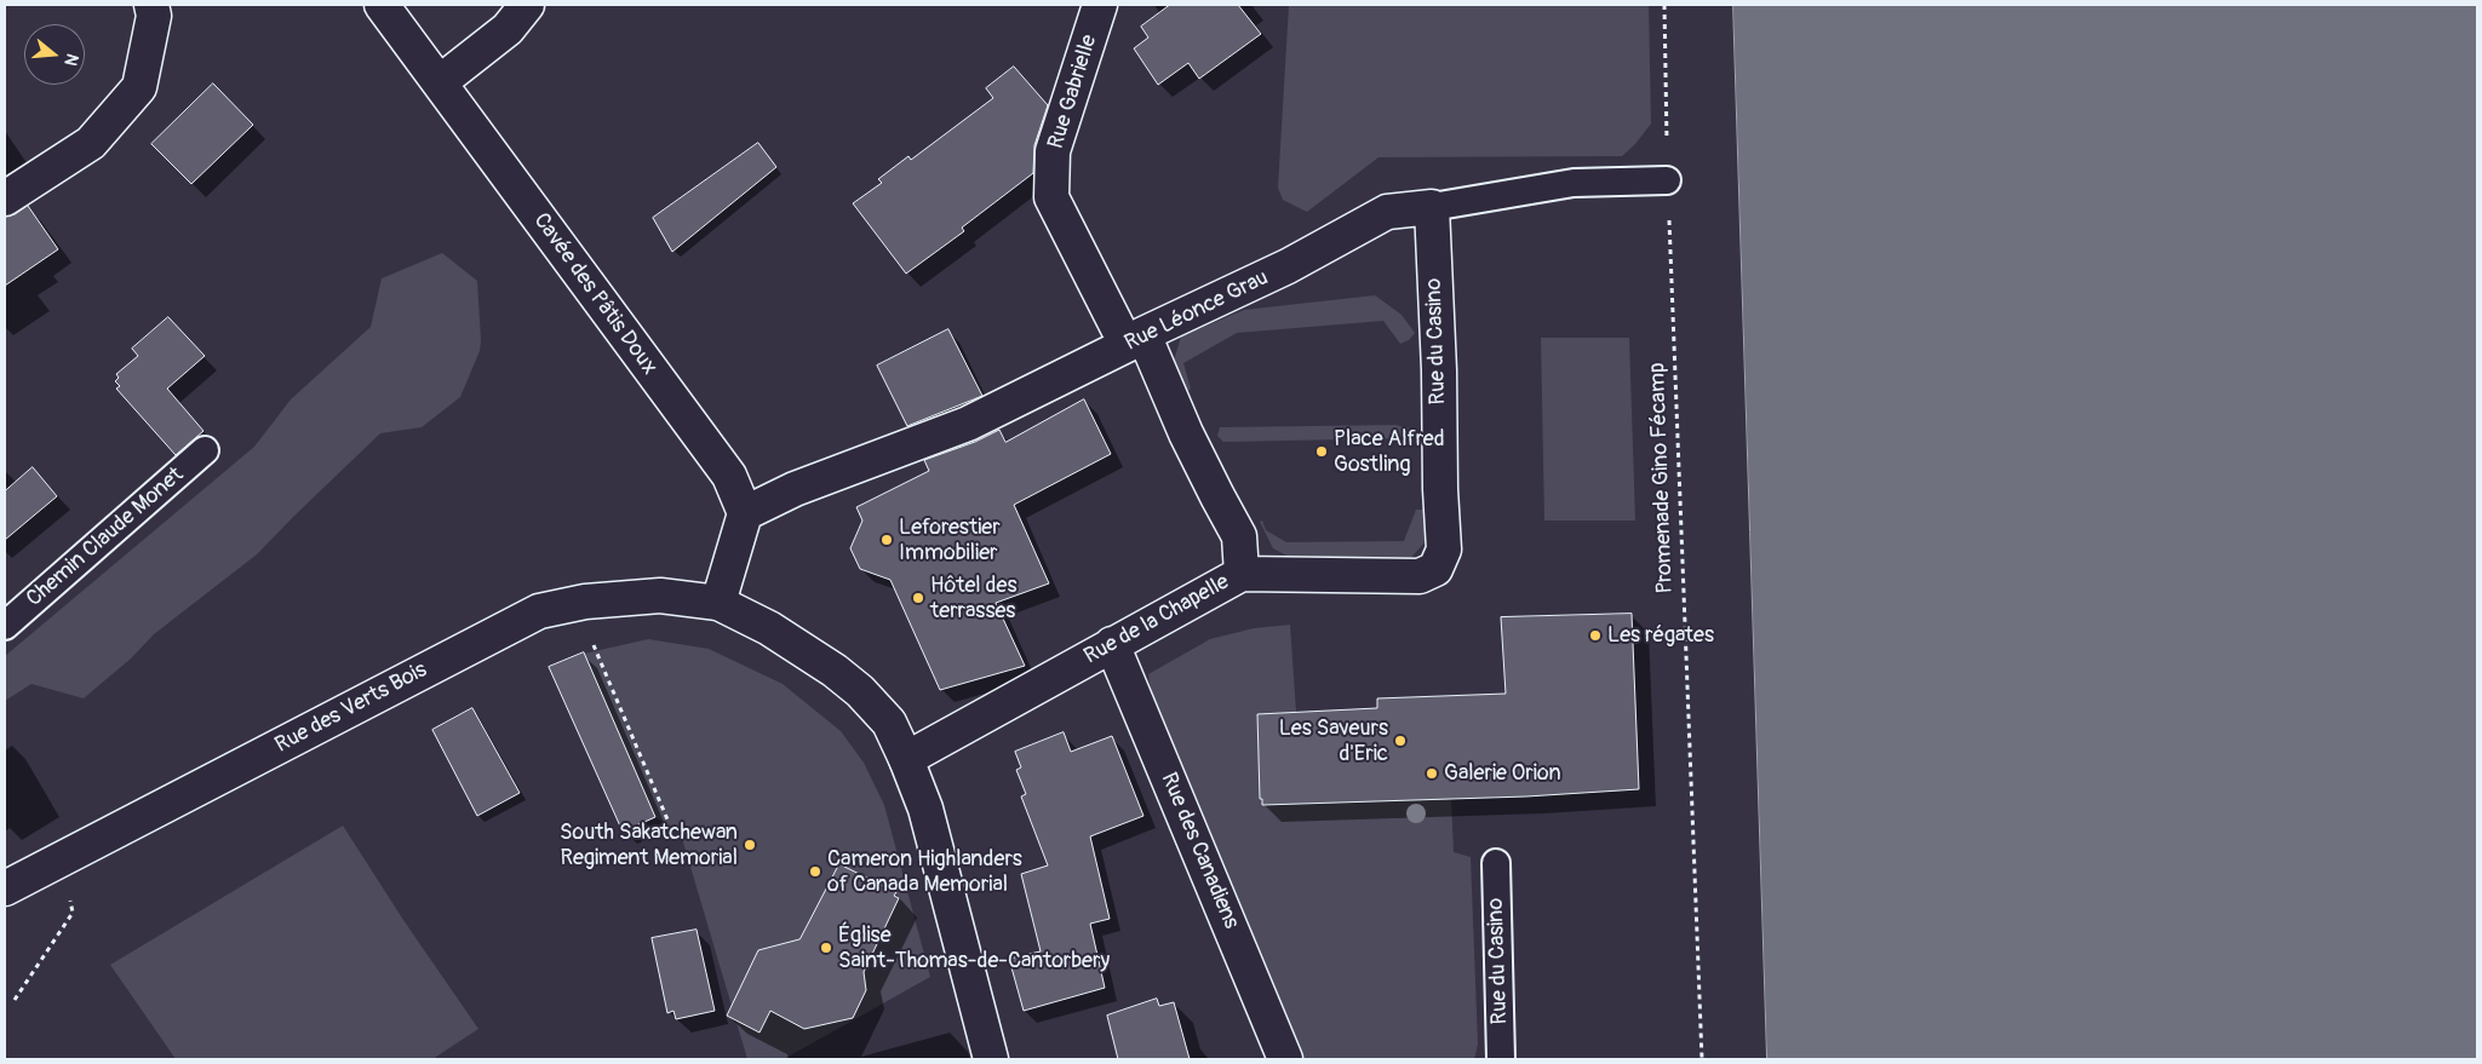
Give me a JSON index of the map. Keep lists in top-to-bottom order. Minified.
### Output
{"streets":{"street":["Rue Gabrielle","Cavée des Pâtis Doux","Rue Léonce Grau","Rue du Casino","Rue de la Chapelle","Rue des Verts Bois","Rue des Canadiens"],"lane":["Chemin Claude Monet"],"path":["Promenade Gino Fécamp"]},"crossings":[["Rue Gabrielle","Rue Léonce Grau"],["Rue Gabrielle","Rue de la Chapelle"],["Cavée des Pâtis Doux","Rue Léonce Grau"],["Rue Léonce Grau","Rue du Casino"],["Rue Léonce Grau","Promenade Gino Fécamp"],["Rue Léonce Grau","Rue de la Chapelle"],["Rue du Casino","Rue de la Chapelle"],["Rue de la Chapelle","Rue des Verts Bois"],["Rue de la Chapelle","Rue des Canadiens"]],"places":["Place Alfred Gostling","Leforestier Immobilier","Hôtel des terrasses","Les régates","Les Saveurs d'Eric","Galerie Orion","South Sakatchewan Regiment Memorial","Cameron Highlanders of Canada Memorial","Église Saint-Thomas-de-Cantorbery"],"north":"right"}
